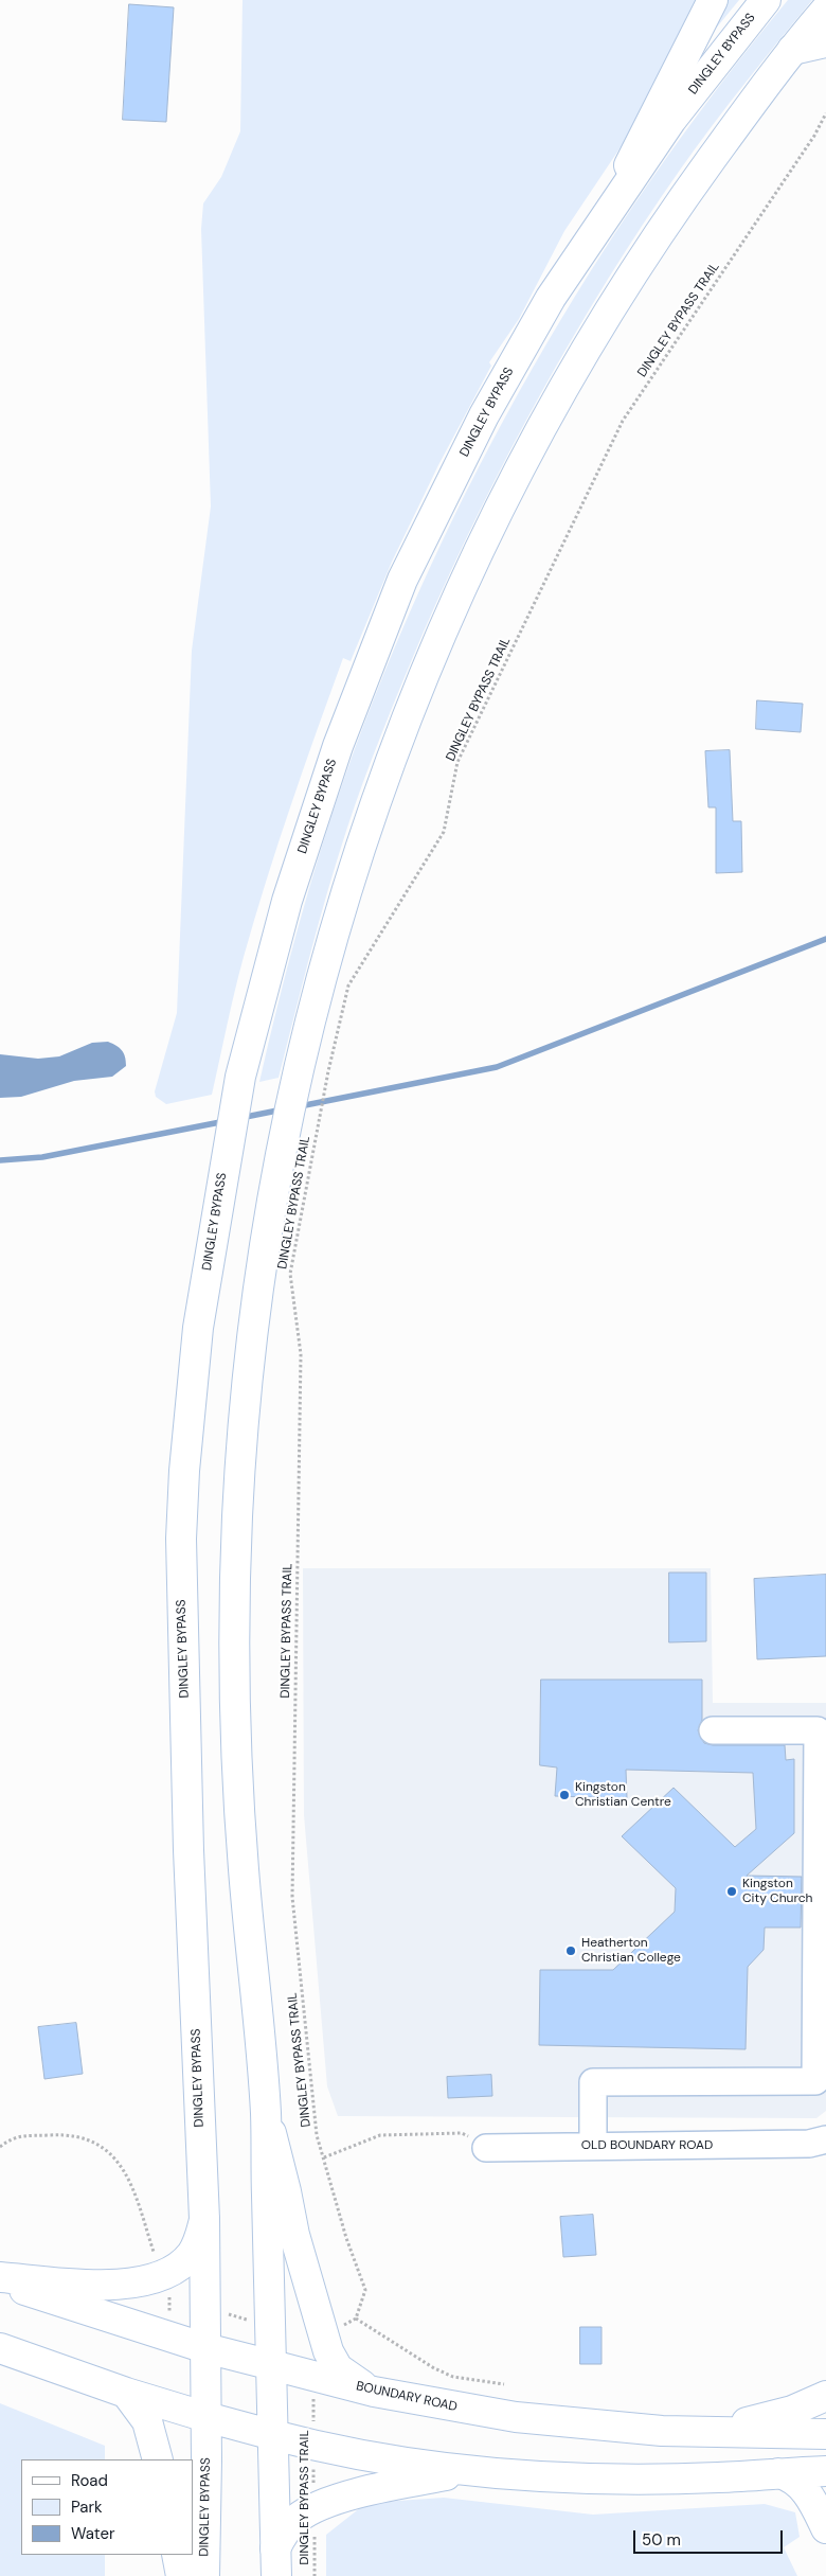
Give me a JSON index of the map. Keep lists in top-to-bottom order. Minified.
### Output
{"streets":{"main road":["DINGLEY BYPASS","BOUNDARY ROAD"],"street":["OLD BOUNDARY ROAD"],"path":["DINGLEY BYPASS TRAIL"]},"crossings":[["DINGLEY BYPASS","BOUNDARY ROAD"],["DINGLEY BYPASS TRAIL","BOUNDARY ROAD"]],"places":["Kingston Christian Centre","Kingston City Church","Heatherton Christian College"],"legend":["Road","Park","Water"],"scale_bar":"50 m"}
